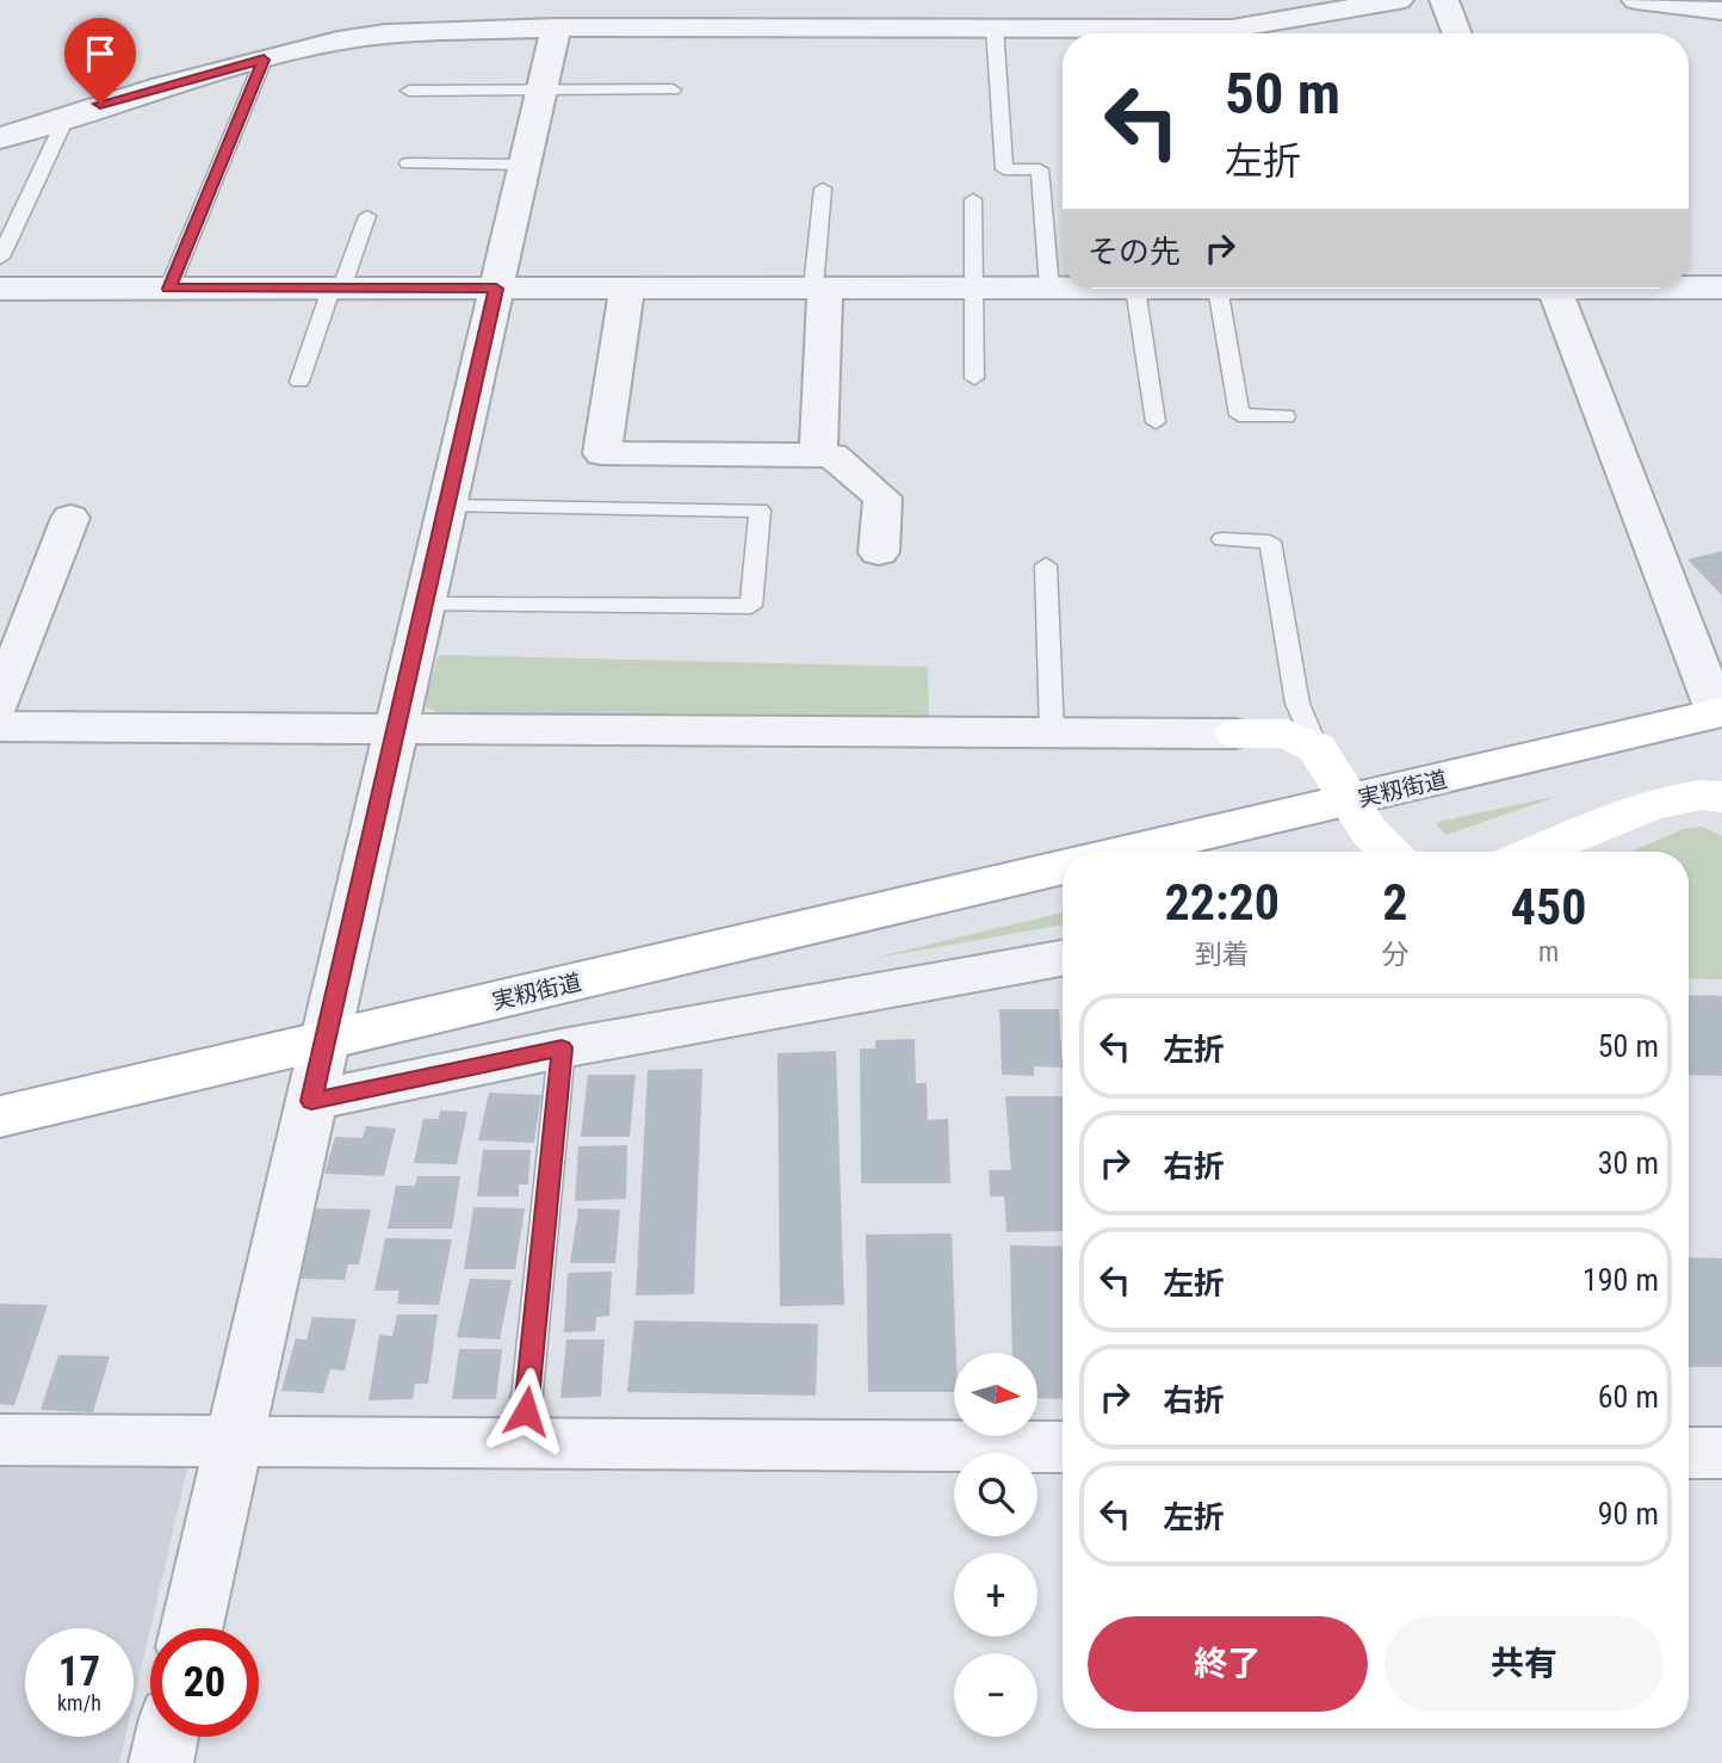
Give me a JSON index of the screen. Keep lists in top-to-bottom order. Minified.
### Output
{"streets":{"main road":["実籾街道"]},"north":"right","page":{"turn":["50 m","左折"],"then":"その先","eta":["22:20","到着","2","分","450","m"],"list":[{"name":"左折","value":"50 m"},{"name":"右折","value":"30 m"},{"name":"左折","value":"190 m"},{"name":"右折","value":"60 m"},{"name":"左折","value":"90 m"}],"map_buttons":["+","−"],"buttons":["終了","共有"],"speed":"17 km/h","limit":"20"}}
